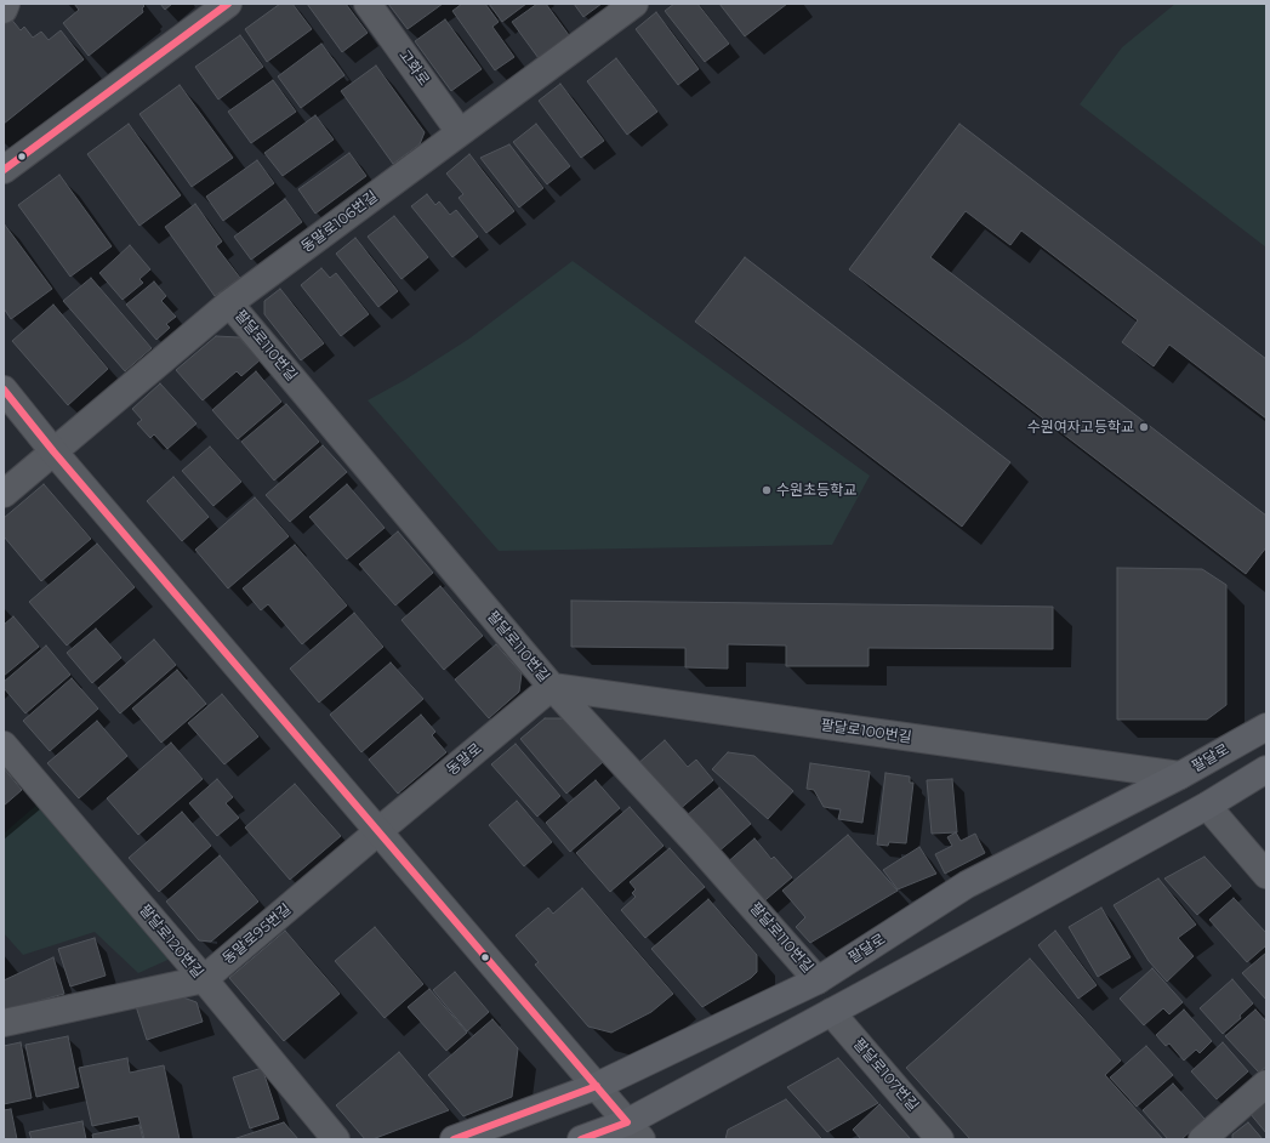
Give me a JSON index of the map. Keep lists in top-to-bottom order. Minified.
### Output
{"streets":{"main road":["팔달로"],"street":["고화로","동말로106번길","팔달로110번길","팔달로100번길","동말로","동말로95번길","팔달로120번길","팔달로107번길"]},"crossings":[["고화로","동말로106번길"],["동말로106번길","팔달로110번길"],["팔달로110번길","팔달로100번길"],["팔달로110번길","팔달로"],["팔달로110번길","동말로"],["팔달로100번길","팔달로"],["팔달로100번길","동말로"],["동말로","동말로95번길"],["동말로95번길","팔달로120번길"]],"places":["수원여자고등학교","수원초등학교"]}
